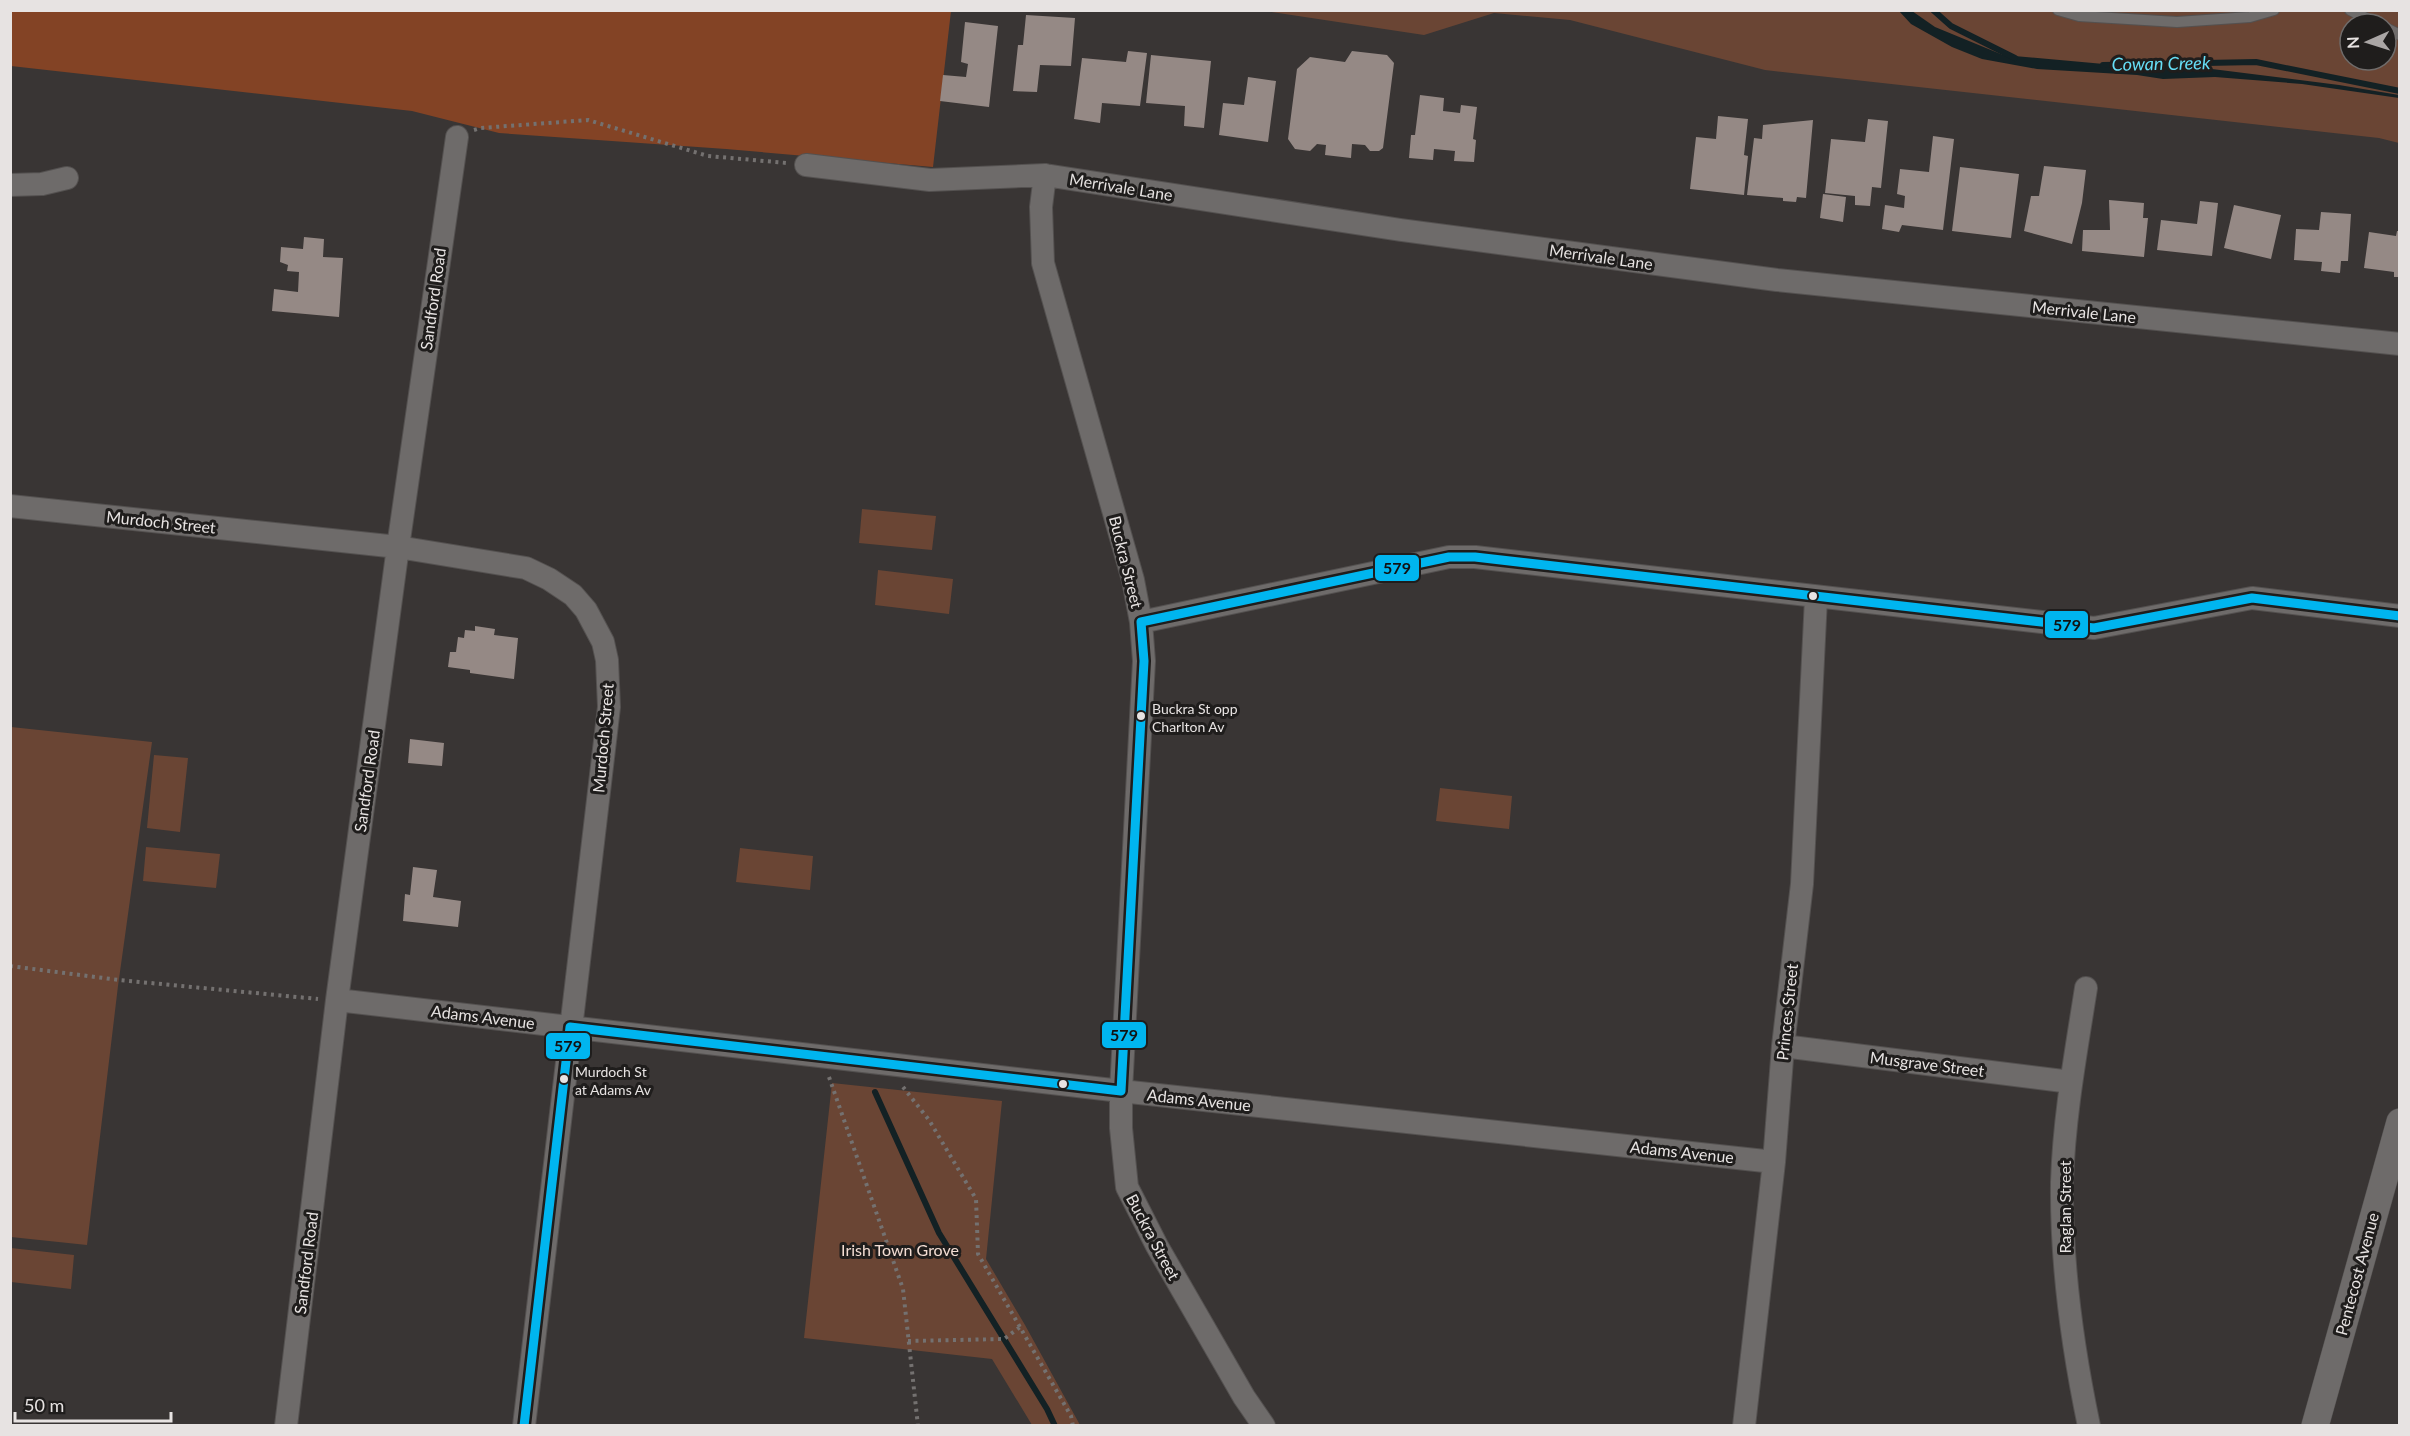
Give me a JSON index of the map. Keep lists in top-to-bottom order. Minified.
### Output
{"streets":{"street":["Merrivale Lane","Sandford Road","Murdoch Street","Buckra Street","Princes Street","Adams Avenue","Musgrave Street","Raglan Street","Pentecost Avenue"]},"crossings":[["Merrivale Lane","Buckra Street"],["Sandford Road","Murdoch Street"],["Sandford Road","Adams Avenue"],["Murdoch Street","Adams Avenue"],["Buckra Street","Adams Avenue"],["Princes Street","Adams Avenue"],["Princes Street","Musgrave Street"],["Musgrave Street","Raglan Street"]],"water":["Cowan Creek"],"parks":["Irish Town Grove"],"places":["Buckra St opp Charlton Av","Murdoch St at Adams Av"],"lines":["transit line 579"],"scale_bar":"50 m","north":"left"}
